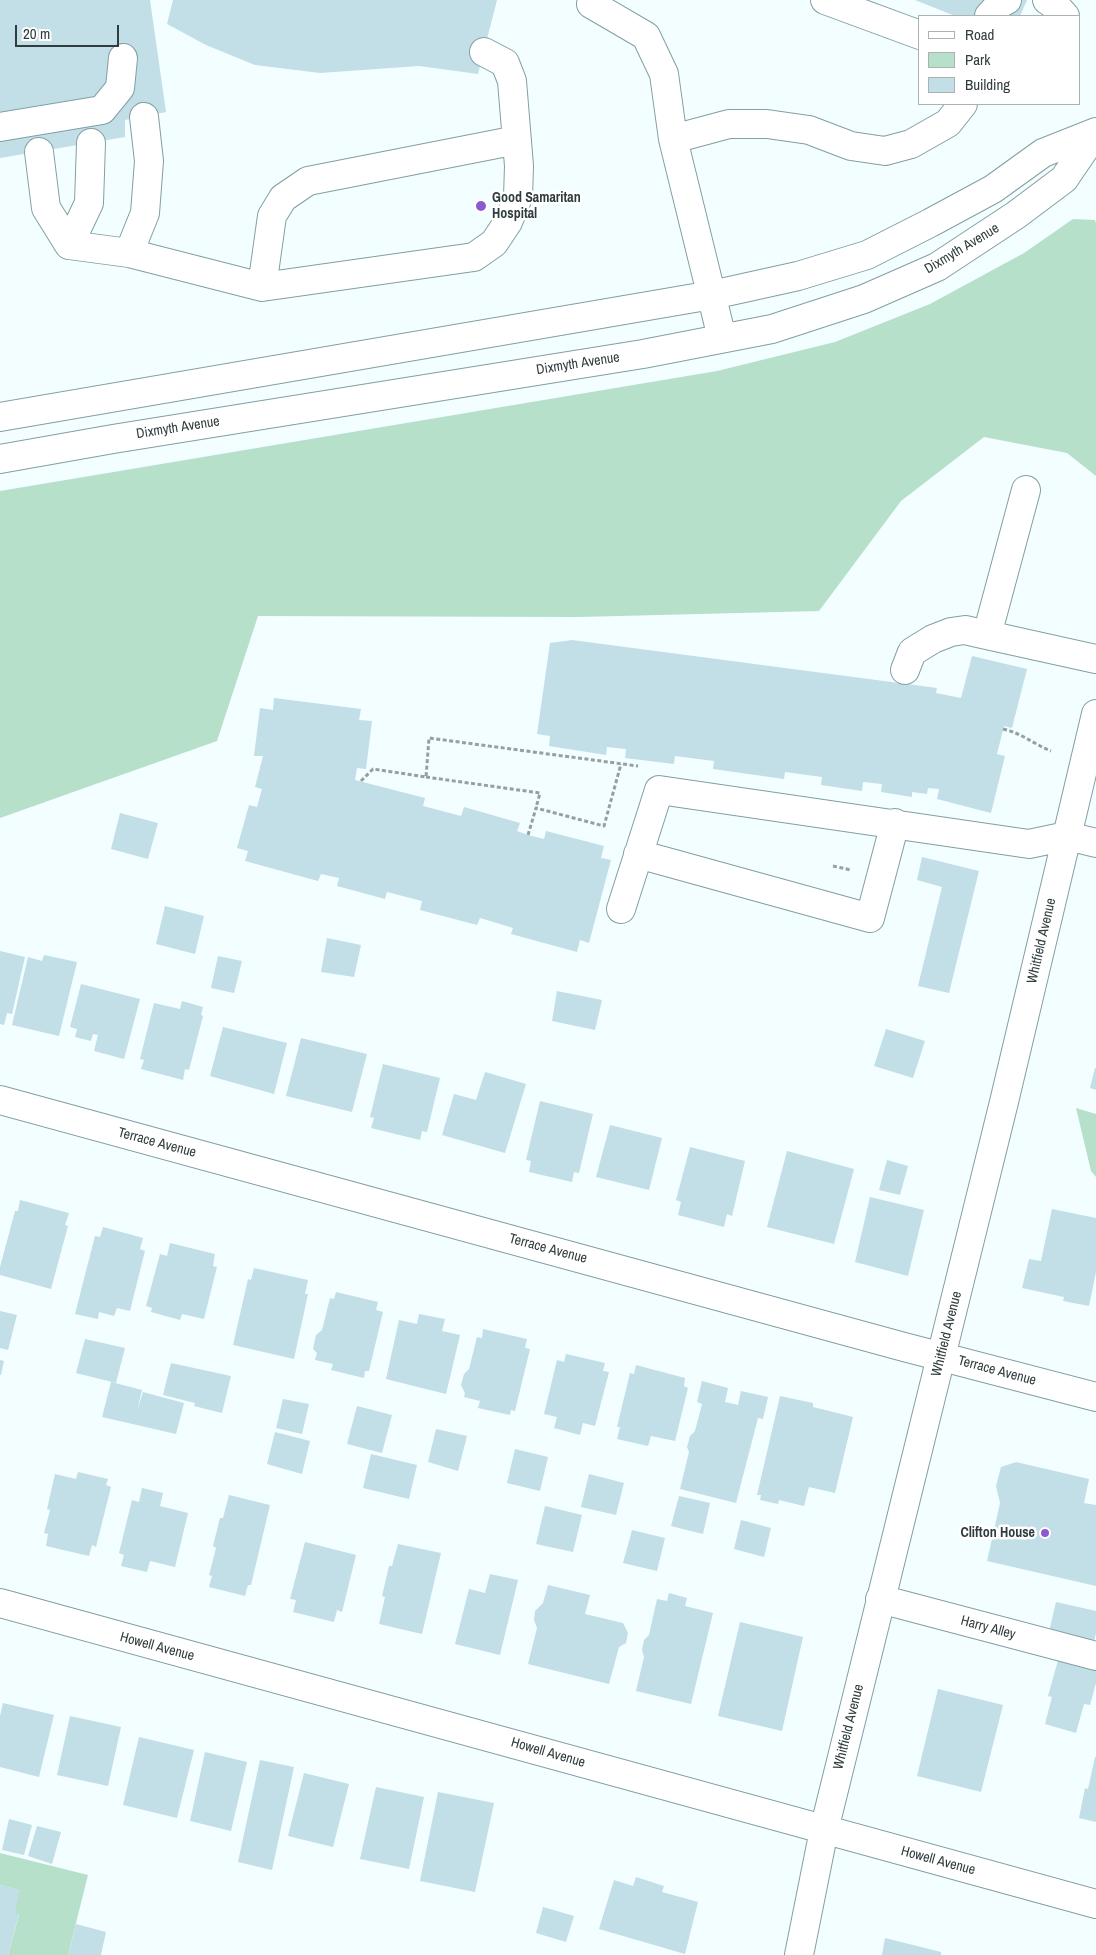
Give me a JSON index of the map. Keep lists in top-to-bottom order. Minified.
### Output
{"streets":{"street":["Dixmyth Avenue","Whitfield Avenue","Terrace Avenue","Harry Alley","Howell Avenue"]},"crossings":[["Whitfield Avenue","Terrace Avenue"],["Whitfield Avenue","Harry Alley"],["Whitfield Avenue","Howell Avenue"]],"places":["Good Samaritan Hospital","Clifton House"],"legend":["Road","Park","Building"],"scale_bar":"20 m"}
